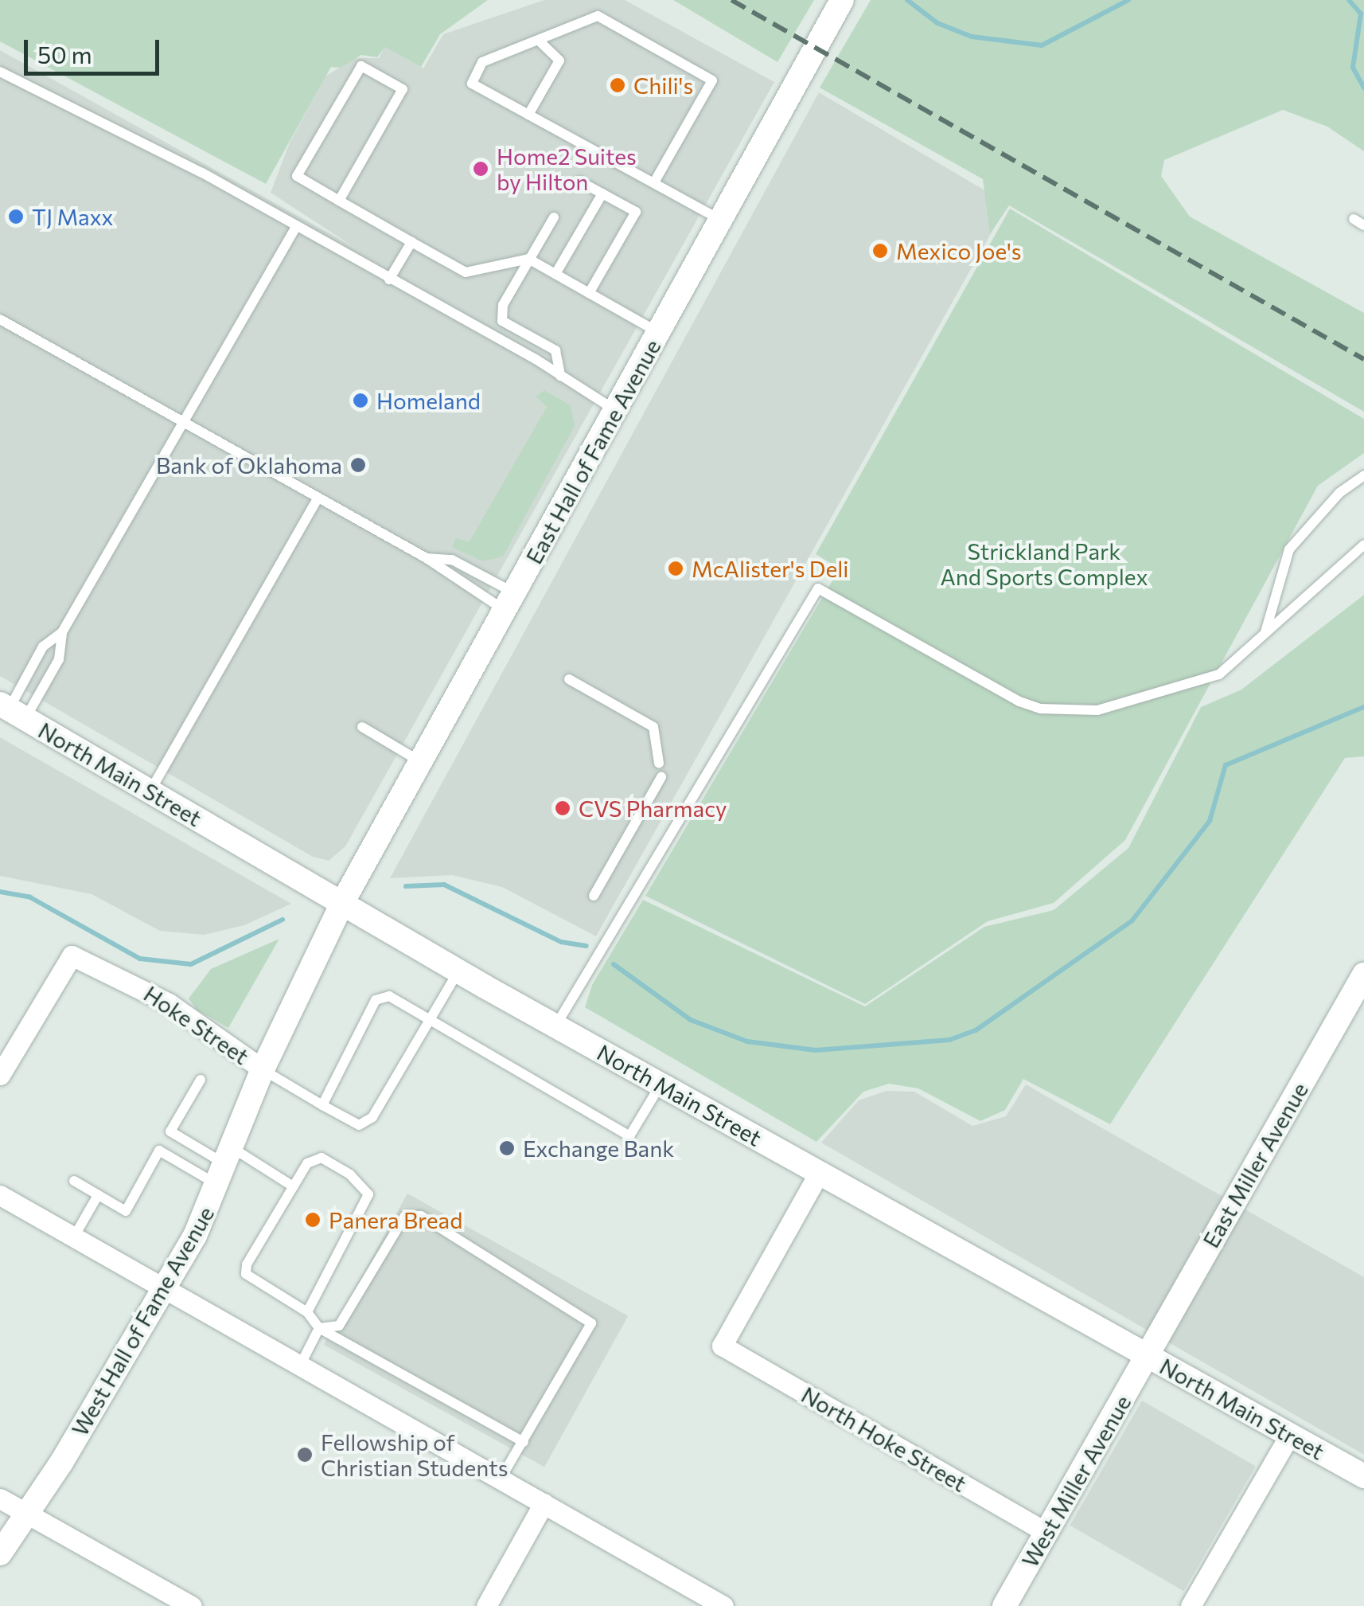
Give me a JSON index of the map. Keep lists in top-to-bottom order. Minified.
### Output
{"streets":{"main road":["East Hall of Fame Avenue","North Main Street","East Miller Avenue","West Hall of Fame Avenue","West Miller Avenue"],"street":["Hoke Street","North Hoke Street"]},"crossings":[["East Hall of Fame Avenue","North Main Street"],["East Hall of Fame Avenue","West Hall of Fame Avenue"],["North Main Street","East Miller Avenue"],["North Main Street","West Hall of Fame Avenue"],["North Main Street","North Hoke Street"],["North Main Street","West Miller Avenue"],["Hoke Street","West Hall of Fame Avenue"],["East Miller Avenue","West Miller Avenue"],["North Hoke Street","West Miller Avenue"]],"parks":["Strickland Park And Sports Complex"],"places":["Chili's","Home2 Suites by Hilton","TJ Maxx","Mexico Joe's","Homeland","Bank of Oklahoma","McAlister's Deli","CVS Pharmacy","Exchange Bank","Panera Bread","Fellowship of Christian Students"],"scale_bar":"50 m"}
